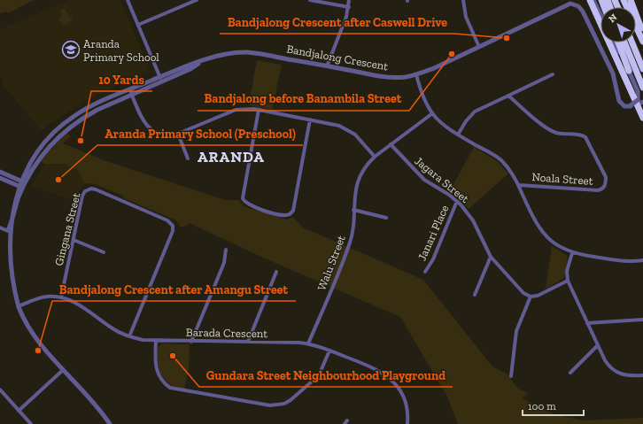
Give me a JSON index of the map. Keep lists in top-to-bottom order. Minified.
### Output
{"streets":{"street":["Bandjalong Crescent","Noala Street","Jagara Street","Gingana Street","Janari Place","Walu Street","Barada Crescent"]},"crossings":[["Bandjalong Crescent","Barada Crescent"],["Jagara Street","Janari Place"],["Jagara Street","Walu Street"],["Gingana Street","Barada Crescent"],["Walu Street","Barada Crescent"]],"districts":["ARANDA"],"places":{"other":["Bandjalong Crescent after Caswell Drive","Bandjalong before Banambila Street","10 Yards","Aranda Primary School (Preschool)","Bandjalong Crescent after Amangu Street","Gundara Street Neighbourhood Playground"],"school or university":["Aranda Primary School"]},"scale_bar":"100 m","north":"top left"}
